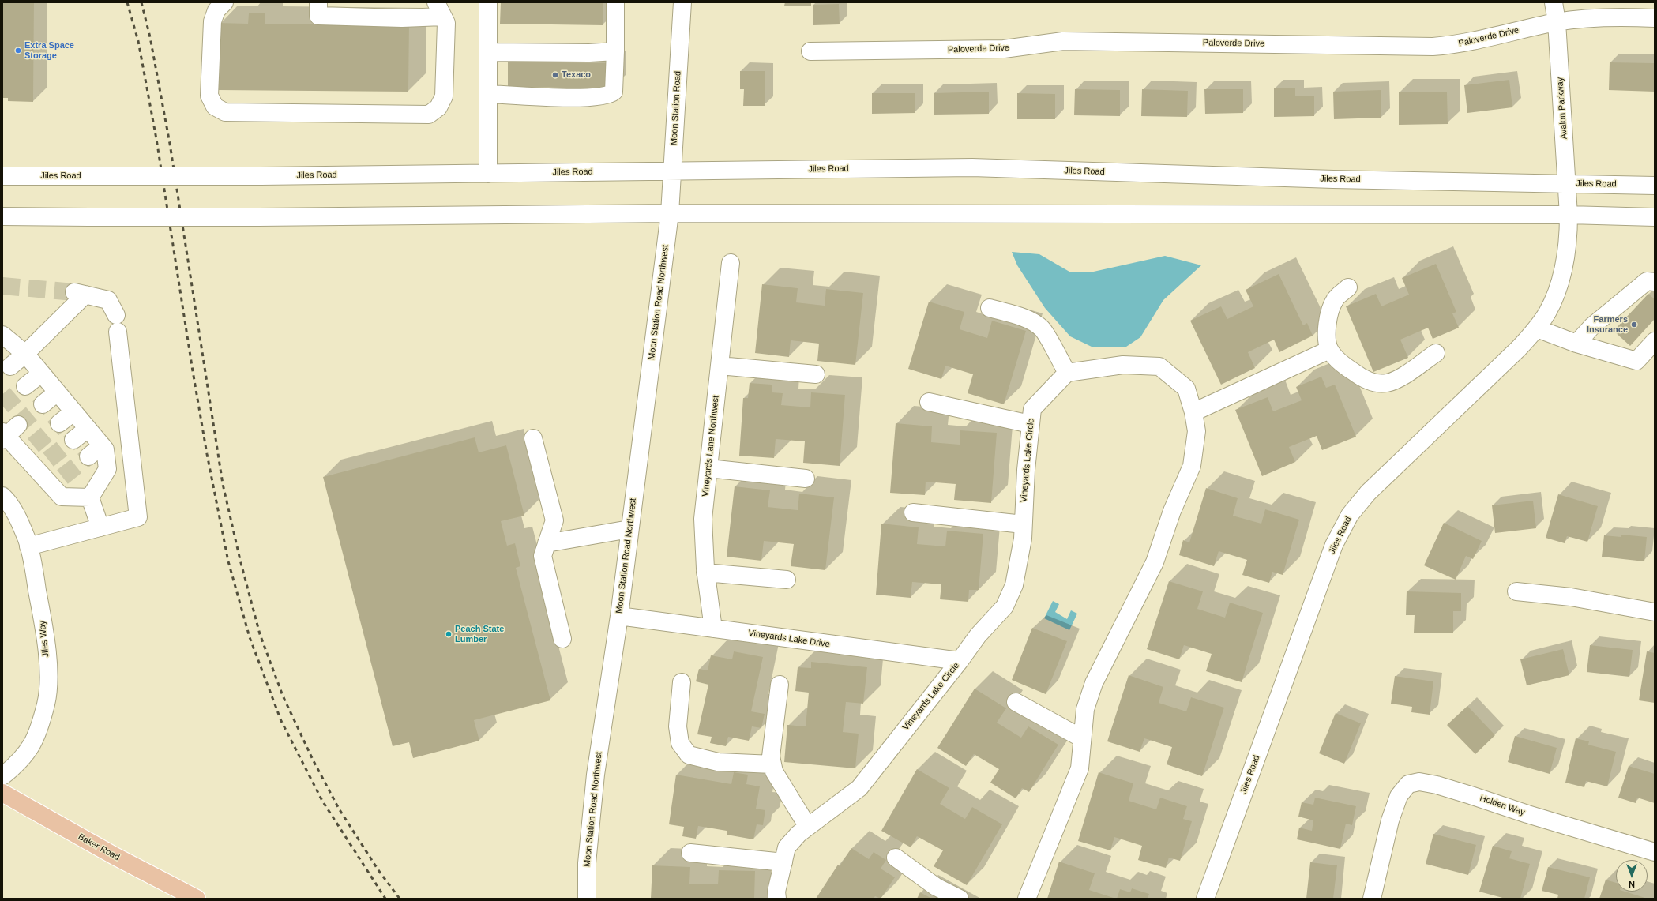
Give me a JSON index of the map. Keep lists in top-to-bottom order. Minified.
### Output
{"streets":{"main road":["Baker Road"],"street":["Paloverde Drive","Moon Station Road","Avalon Parkway","Jiles Road","Moon Station Road Northwest","Vineyards Lane Northwest","Vineyards Lake Circle","Jiles Way","Vineyards Lake Drive","Holden Way"]},"crossings":[["Paloverde Drive","Avalon Parkway"],["Moon Station Road","Jiles Road"],["Moon Station Road","Moon Station Road Northwest"],["Avalon Parkway","Jiles Road"],["Moon Station Road Northwest","Vineyards Lake Drive"],["Vineyards Lane Northwest","Vineyards Lake Drive"],["Vineyards Lake Circle","Vineyards Lake Drive"]],"places":["Extra Space Storage","Texaco","Farmers Insurance","Peach State Lumber"],"north":"bottom"}
